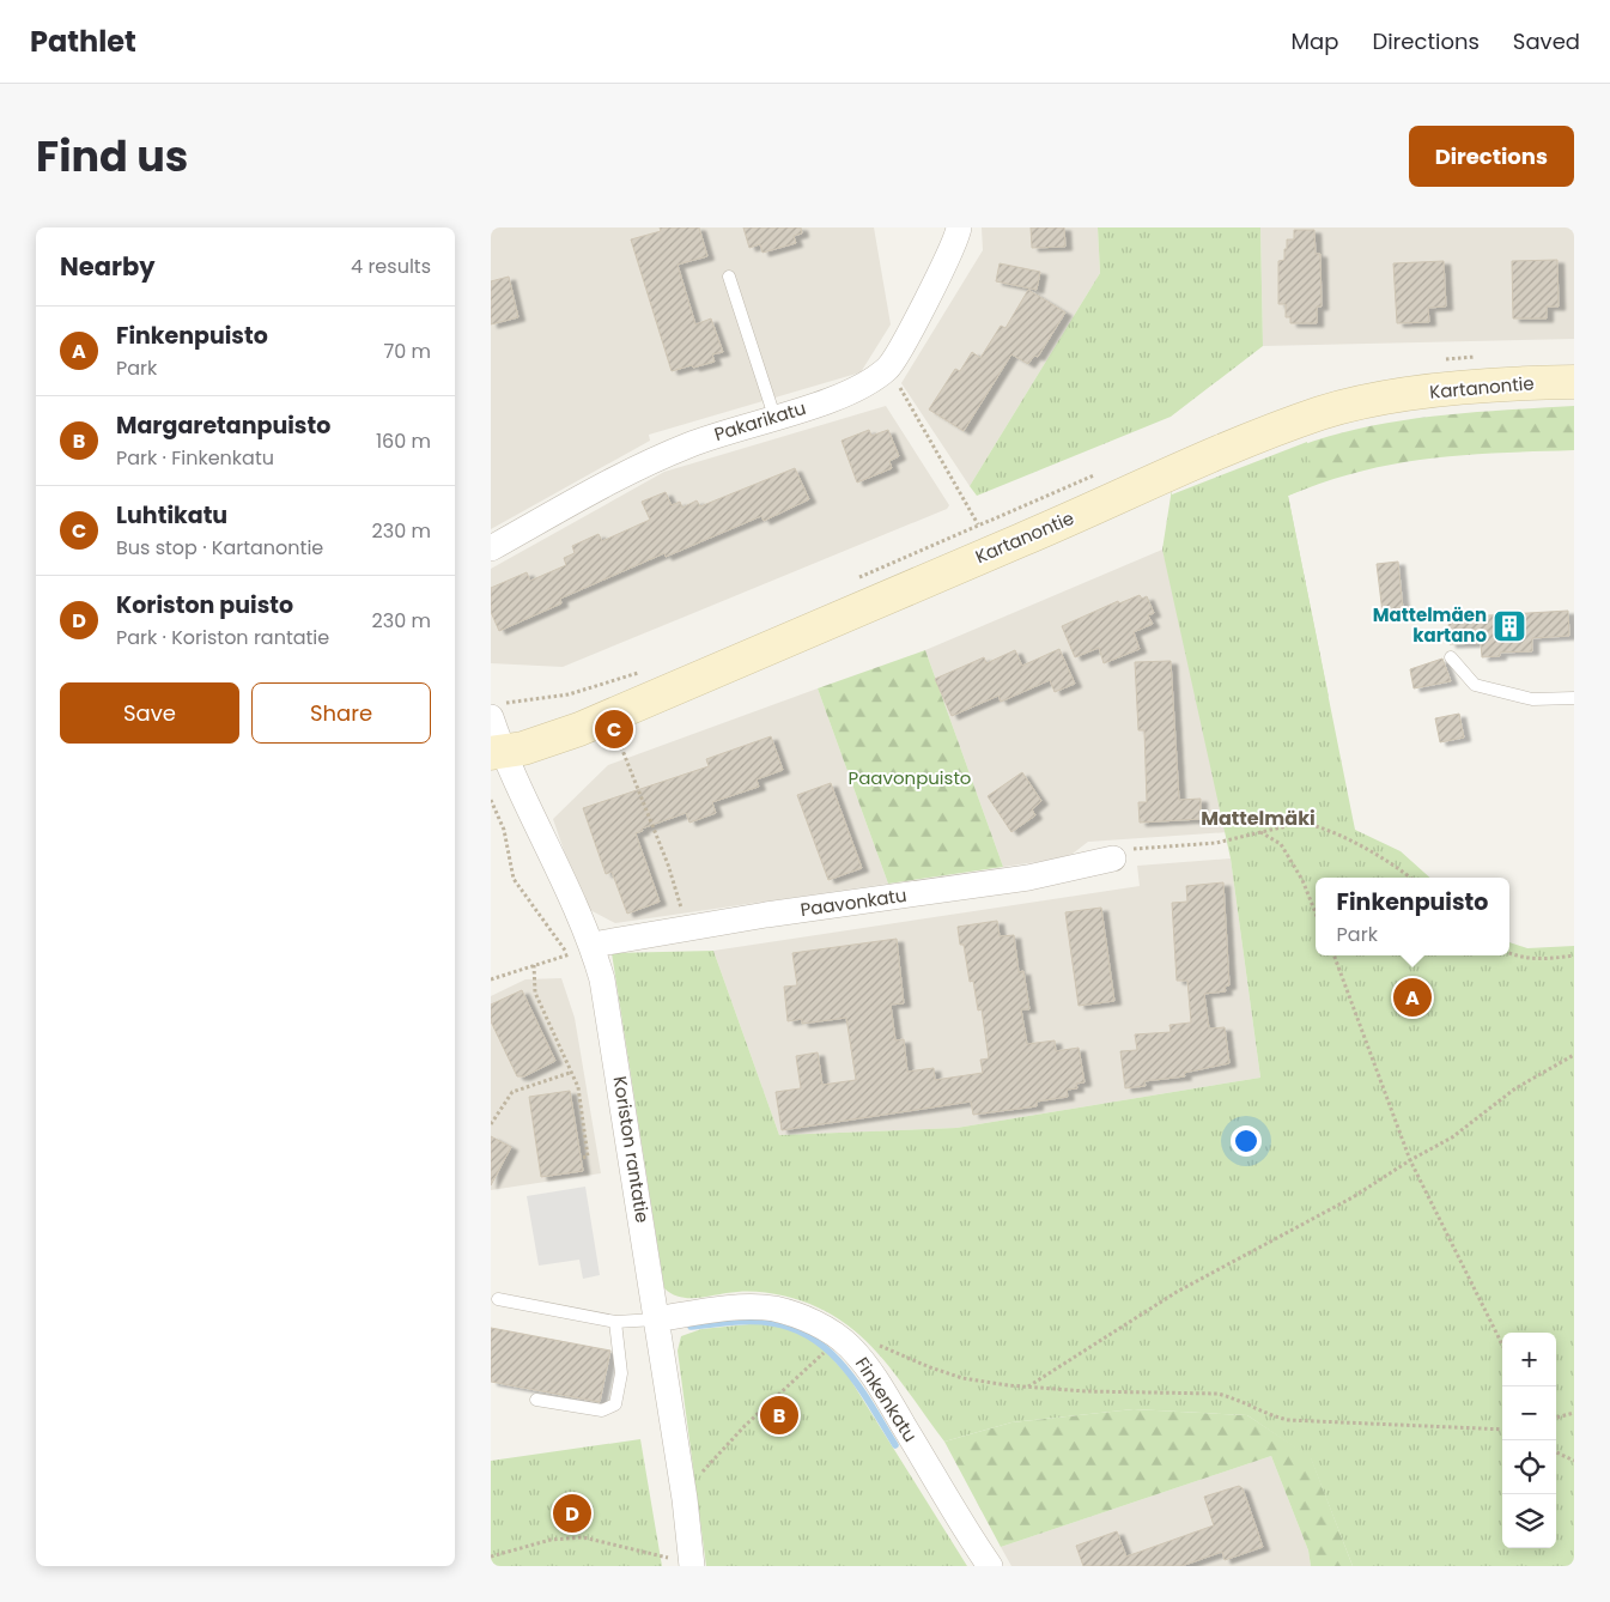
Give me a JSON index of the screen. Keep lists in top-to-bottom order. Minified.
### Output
{"streets":{"street":["Kartanontie","Pakarikatu","Paavonkatu","Koriston rantatie","Finkenkatu"]},"crossings":[["Kartanontie","Koriston rantatie"],["Paavonkatu","Koriston rantatie"],["Koriston rantatie","Finkenkatu"]],"districts":["Mattelmäki"],"parks":["Paavonpuisto"],"places":{"building":["Mattelmäen kartano"]},"page":{"header":"Pathlet","nav":["Map","Directions","Saved"],"title":"Find us","buttons":["Directions",["Save","Share"]],"heading":["Nearby","4 results"],"list":[{"mark":"A","name":"Finkenpuisto","note":"Park","value":"70 m"},{"mark":"B","name":"Margaretanpuisto","note":"Park · Finkenkatu","value":"160 m"},{"mark":"C","name":"Luhtikatu","note":"Bus stop · Kartanontie","value":"230 m"},{"mark":"D","name":"Koriston puisto","note":"Park · Koriston rantatie","value":"230 m"}],"pins":["C","A","B","D"],"popup":["Finkenpuisto","Park"],"map_buttons":["+","−"]}}
